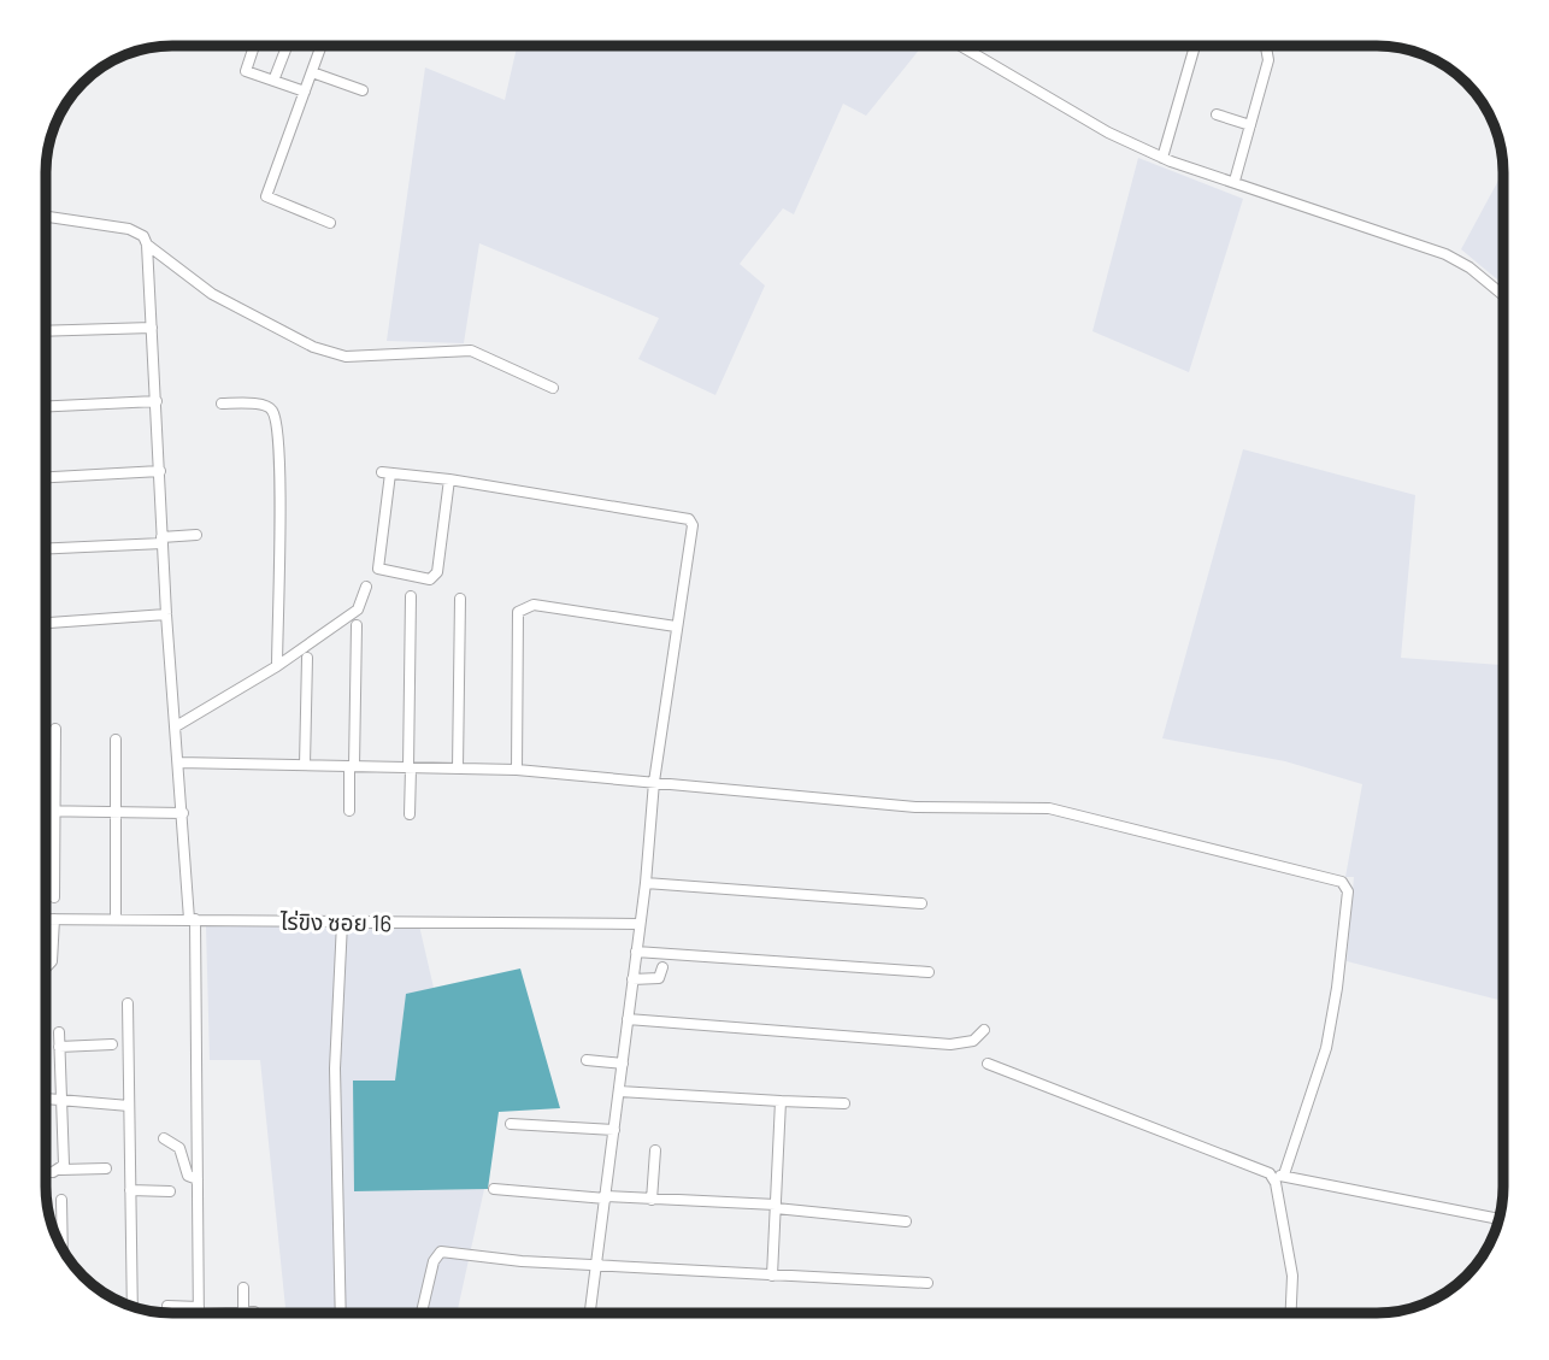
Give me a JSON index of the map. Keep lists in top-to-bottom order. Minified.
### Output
{"streets":{"street":["ไร่ขิง ซอย 16"]}}
